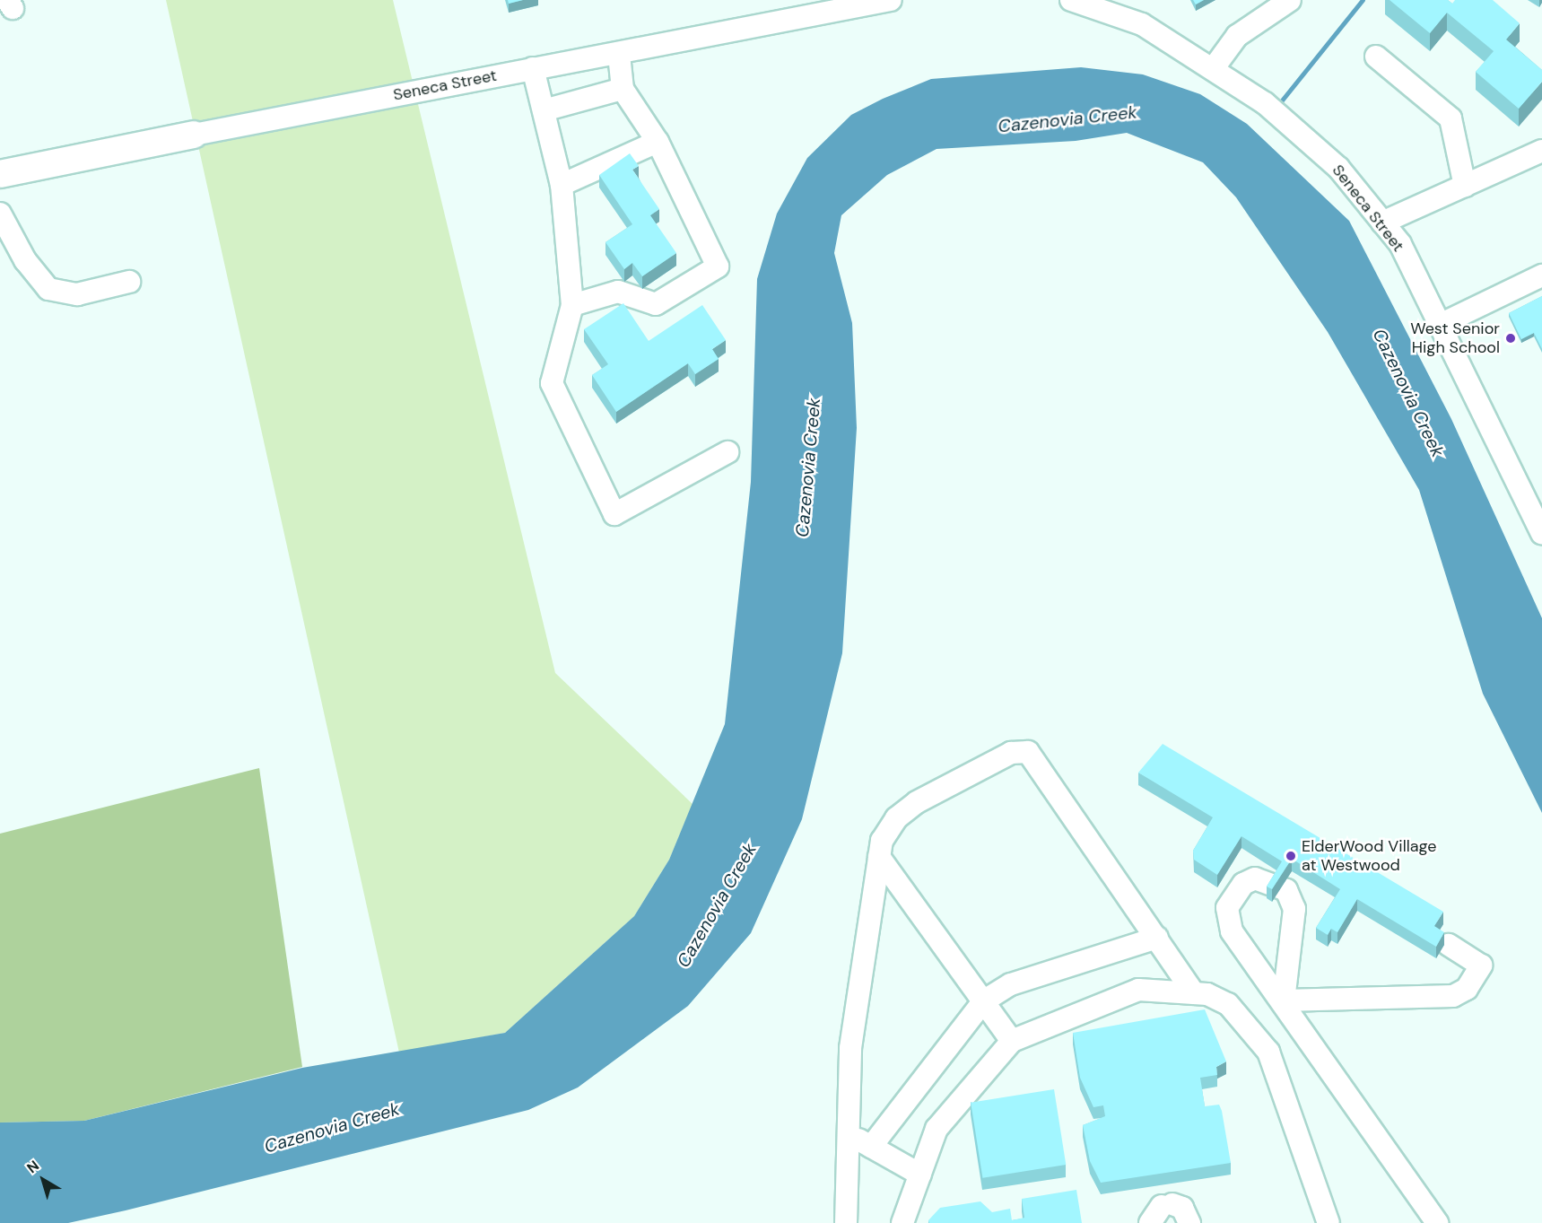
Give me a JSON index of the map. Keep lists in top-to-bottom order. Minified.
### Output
{"streets":{"main road":["Seneca Street"]},"water":["Cazenovia Creek"],"places":["West Senior High School","ElderWood Village at Westwood"],"north":"top left"}
